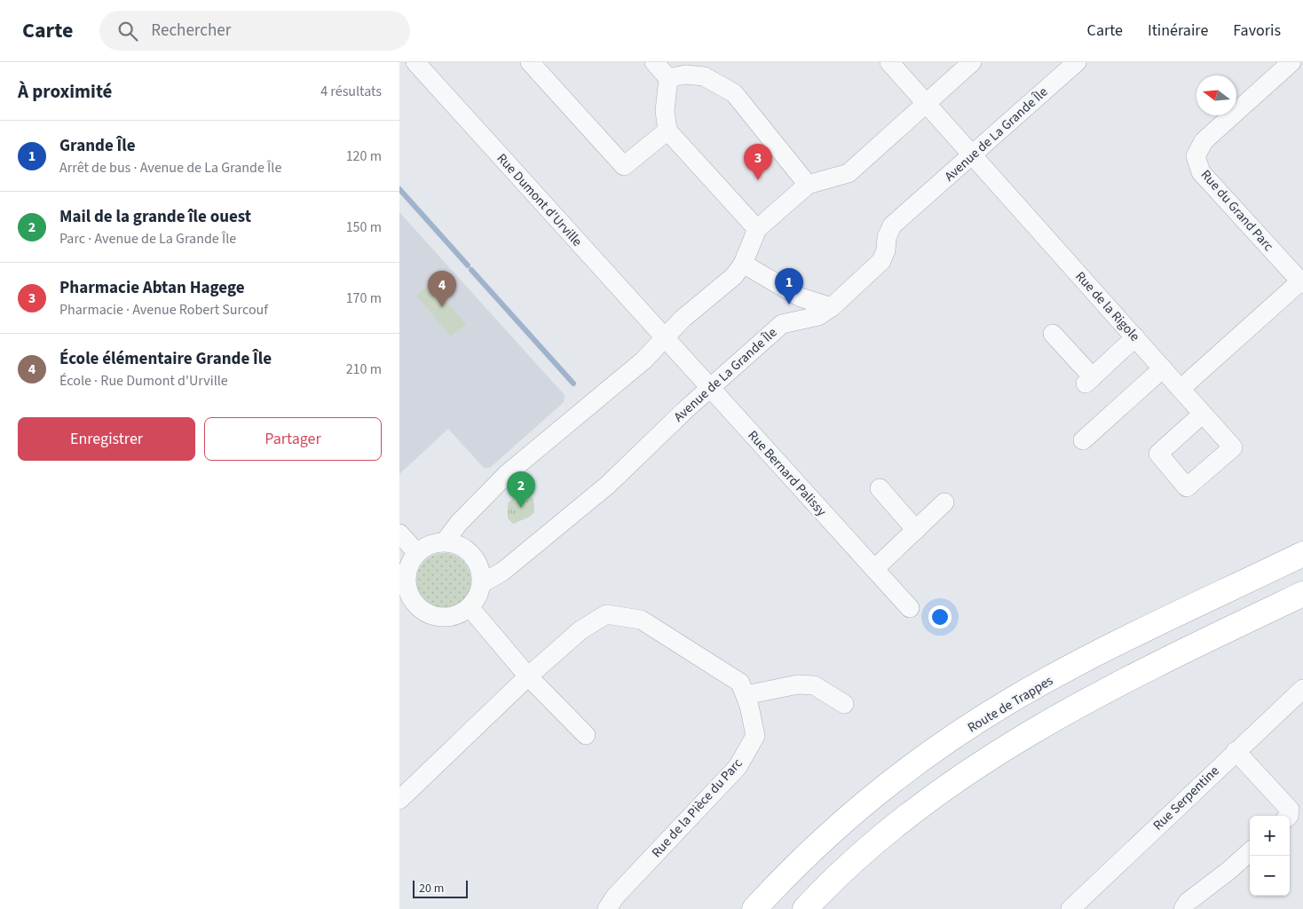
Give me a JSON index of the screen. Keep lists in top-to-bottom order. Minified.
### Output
{"streets":{"main road":["Route de Trappes"],"street":["Avenue de La Grande Île","Rue Dumont d'Urville","Rue du Grand Parc","Rue de la Rigole","Rue Bernard Palissy","Rue Serpentine","Rue de la Pièce du Parc"]},"crossings":[["Avenue de La Grande Île","Rue de la Rigole"],["Avenue de La Grande Île","Rue Bernard Palissy"],["Rue Dumont d'Urville","Rue Bernard Palissy"]],"scale_bar":"20 m","north":"left","page":{"header":"Carte","search":"Rechercher","nav":["Carte","Itinéraire","Favoris"],"heading":["À proximité","4 résultats"],"list":[{"mark":"1","name":"Grande Île","note":"Arrêt de bus · Avenue de La Grande Île","value":"120 m"},{"mark":"2","name":"Mail de la grande île ouest","note":"Parc · Avenue de La Grande Île","value":"150 m"},{"mark":"3","name":"Pharmacie Abtan Hagege","note":"Pharmacie · Avenue Robert Surcouf","value":"170 m"},{"mark":"4","name":"École élémentaire Grande Île","note":"École · Rue Dumont d'Urville","value":"210 m"}],"pins":["3","1","4","2"],"buttons":["Enregistrer","Partager"],"map_buttons":["+","−"],"scale":"20 m"}}
